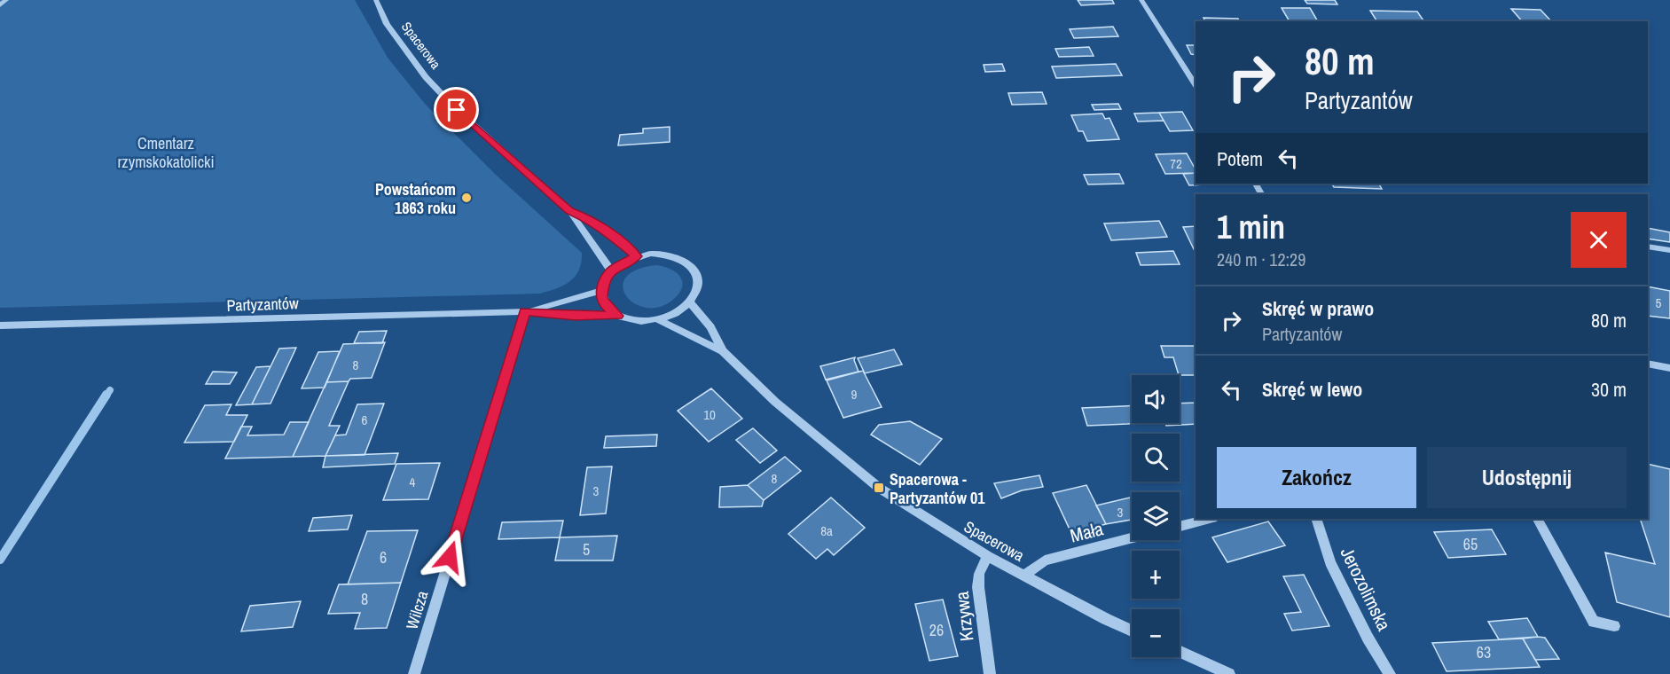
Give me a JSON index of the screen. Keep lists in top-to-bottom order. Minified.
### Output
{"streets":{"street":["Spacerowa","Partyzantów","Mała","Jerozolimska","Wilcza","Krzywa"]},"crossings":[["Spacerowa","Partyzantów"],["Spacerowa","Mała"],["Spacerowa","Krzywa"],["Partyzantów","Wilcza"]],"parks":["Cmentarz rzymskokatolicki"],"places":{"other":["Powstańcom 1863 roku"],"transit":["Spacerowa - Partyzantów 01"]},"house_numbers":["72","5","8","9","10","6","8","4","3","3","8a","65","5","6","8","26","63"],"page":{"turn":["80 m","Partyzantów"],"then":"Potem","heading":["1 min","240 m · 12:29"],"list":[{"name":"Skręć w prawo","note":"Partyzantów","value":"80 m"},{"name":"Skręć w lewo","value":"30 m"}],"map_buttons":["+","−"],"buttons":["Zakończ","Udostępnij"]}}
